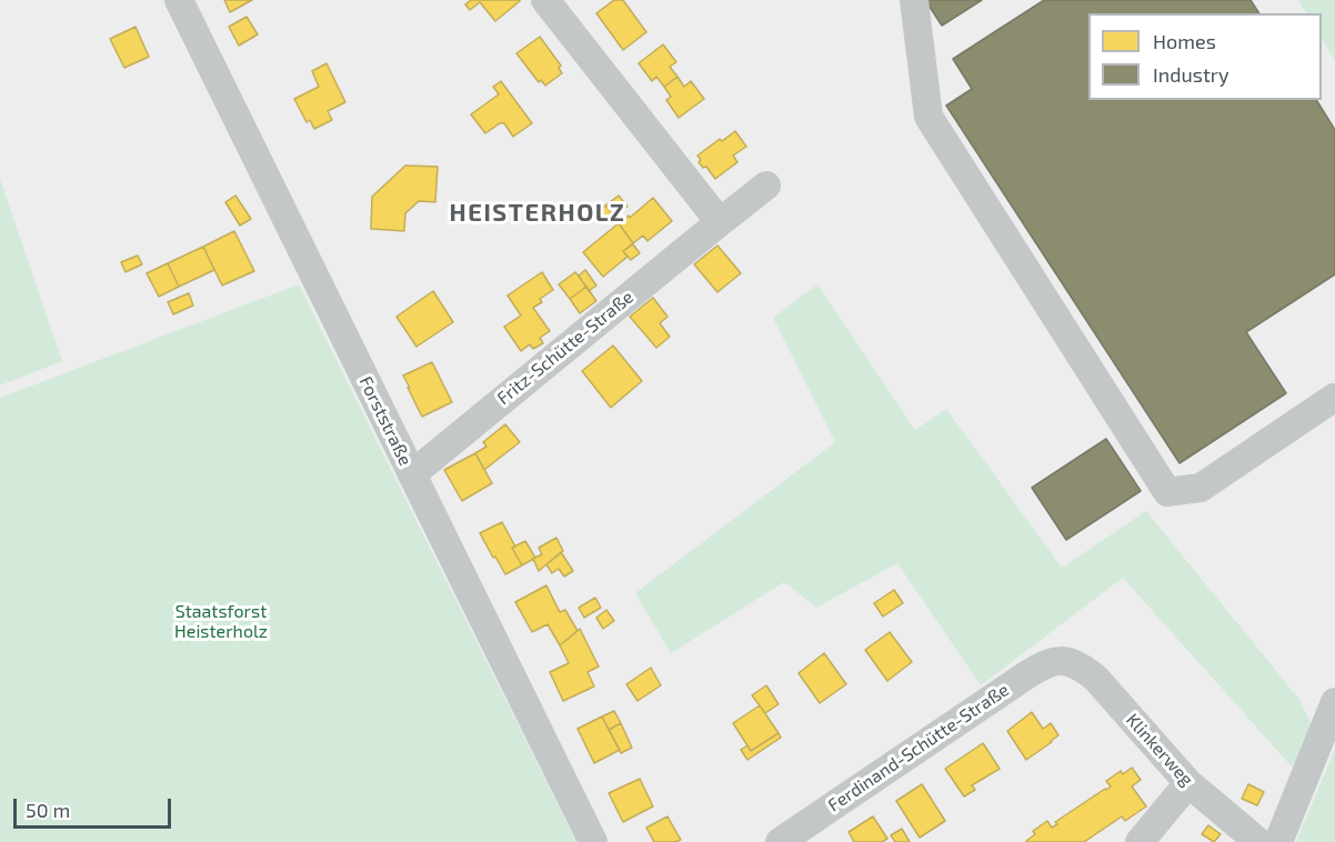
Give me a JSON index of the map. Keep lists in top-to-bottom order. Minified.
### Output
{"streets":{"street":["Fritz-Schütte-Straße","Forststraße","Ferdinand-Schütte-Straße","Klinkerweg"]},"crossings":[["Fritz-Schütte-Straße","Forststraße"],["Ferdinand-Schütte-Straße","Klinkerweg"]],"districts":["HEISTERHOLZ"],"parks":["Staatsforst Heisterholz"],"legend":["Homes","Industry"],"scale_bar":"50 m"}
